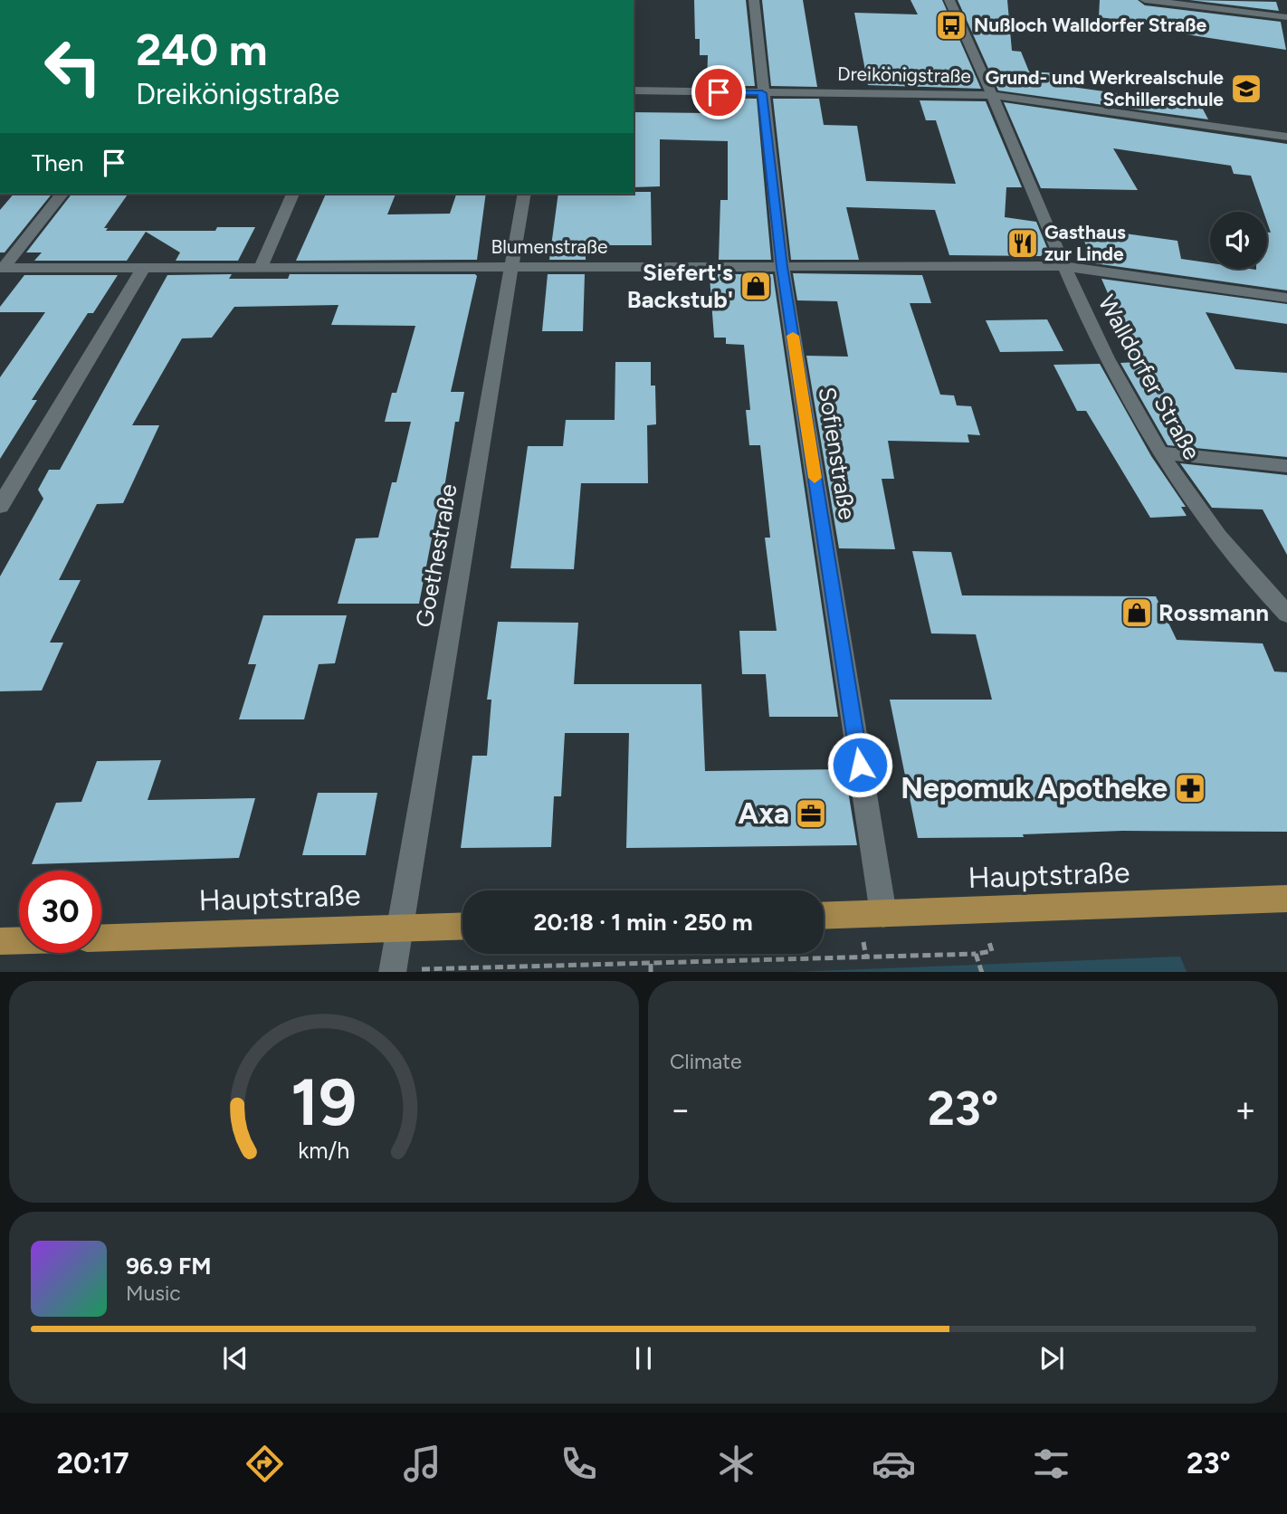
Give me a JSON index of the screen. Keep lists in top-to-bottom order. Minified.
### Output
{"streets":{"main road":["Hauptstraße"],"street":["Dreikönigstraße","Blumenstraße","Walldorfer Straße","Sofienstraße","Goethestraße"]},"crossings":[["Dreikönigstraße","Walldorfer Straße"],["Dreikönigstraße","Sofienstraße"],["Blumenstraße","Walldorfer Straße"],["Blumenstraße","Sofienstraße"],["Blumenstraße","Goethestraße"],["Sofienstraße","Hauptstraße"],["Goethestraße","Hauptstraße"]],"places":{"bus stop":["Nußloch Walldorfer Straße"],"school or university":["Grund- und Werkrealschule Schillerschule"],"restaurant":["Gasthaus zur Linde"],"shop":["Siefert's Backstub'","Rossmann"],"pharmacy":["Nepomuk Apotheke"],"office":["Axa"]},"page":{"turn":["240 m","Dreikönigstraße"],"then":"Then","limit":"30","trip":"20:18 · 1 min · 250 m","tile":"Climate","heat":["−","23°","+"],"song":["96.9 FM","Music"],"tabs":["20:17","23°"],"gauge":["19","km/h"]}}
